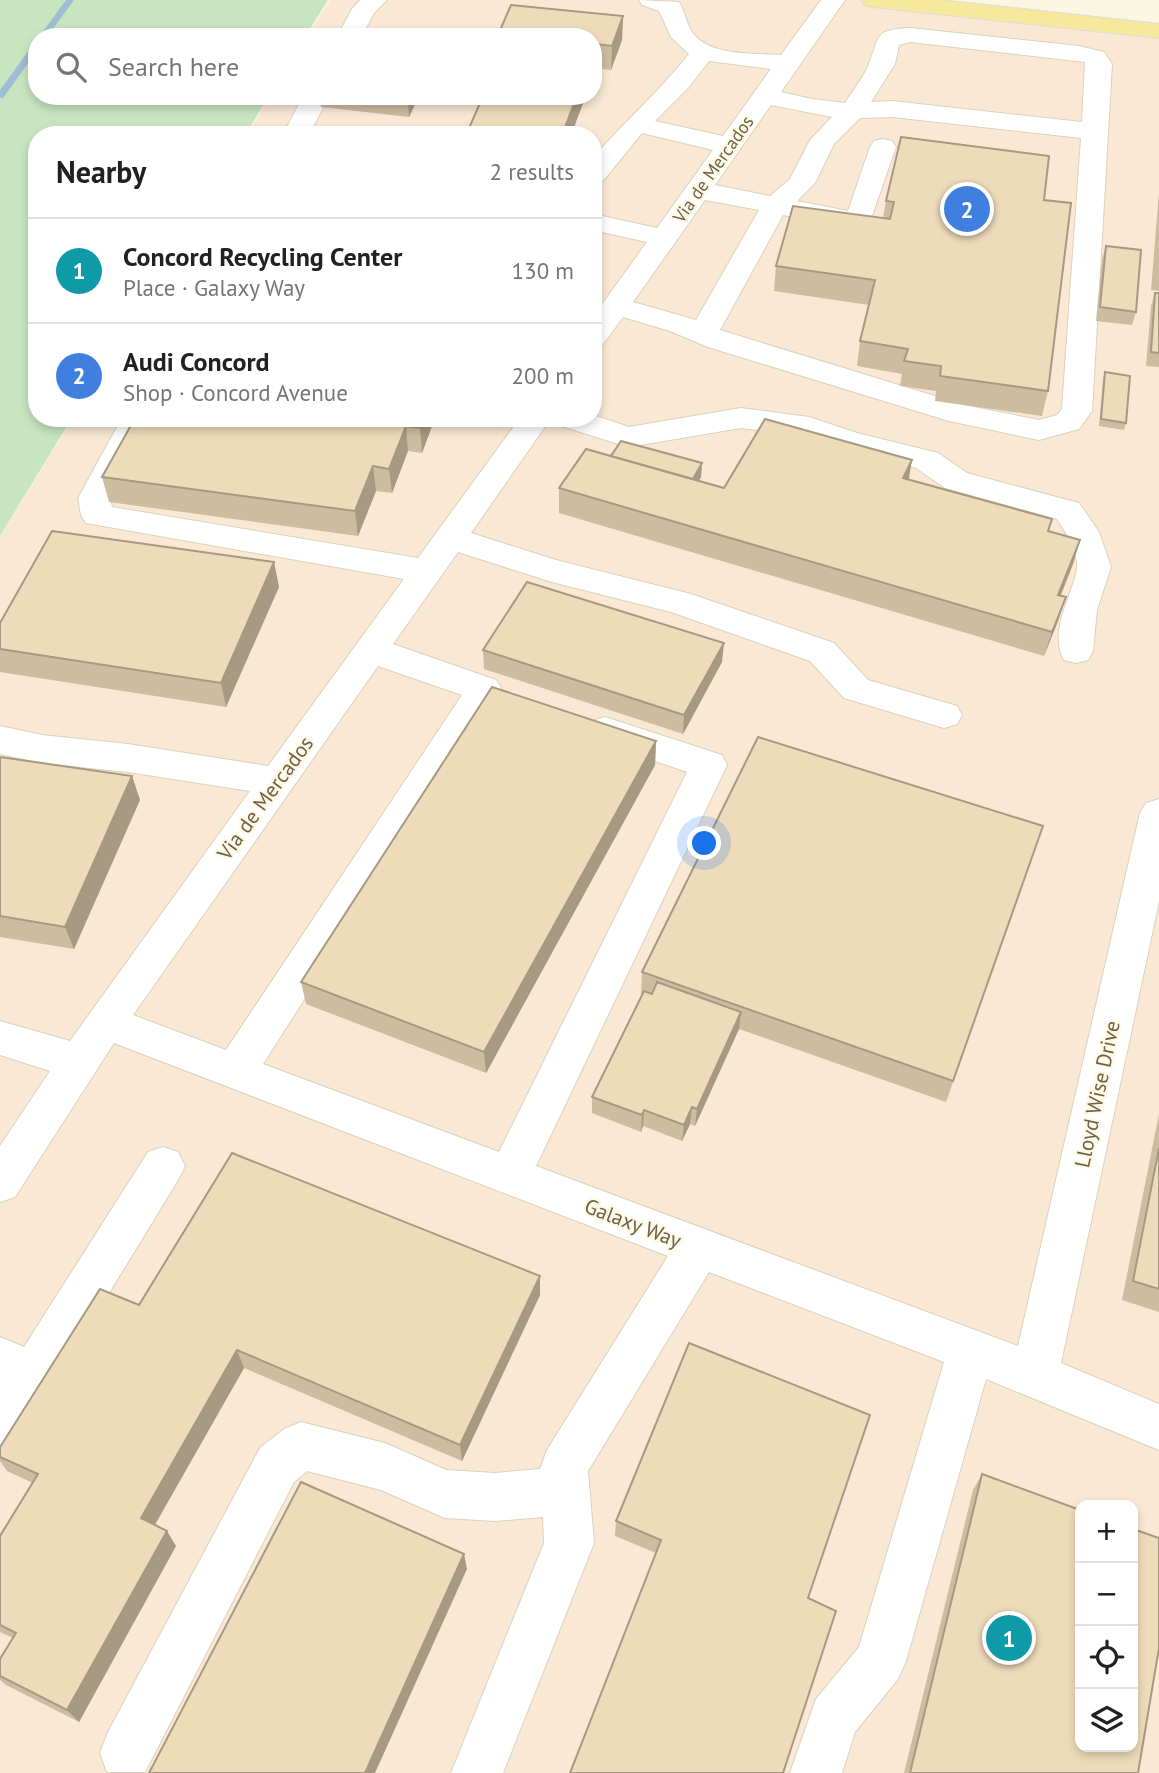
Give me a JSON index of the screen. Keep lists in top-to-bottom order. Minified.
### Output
{"streets":{"street":["Via de Mercados","Lloyd Wise Drive","Galaxy Way"]},"crossings":[["Via de Mercados","Galaxy Way"],["Lloyd Wise Drive","Galaxy Way"]],"page":{"search":"Search here","heading":["Nearby","2 results"],"pins":["2","1"],"list":[{"mark":"1","name":"Concord Recycling Center","note":"Place · Galaxy Way","value":"130 m"},{"mark":"2","name":"Audi Concord","note":"Shop · Concord Avenue","value":"200 m"}],"map_buttons":["+","−"]}}
